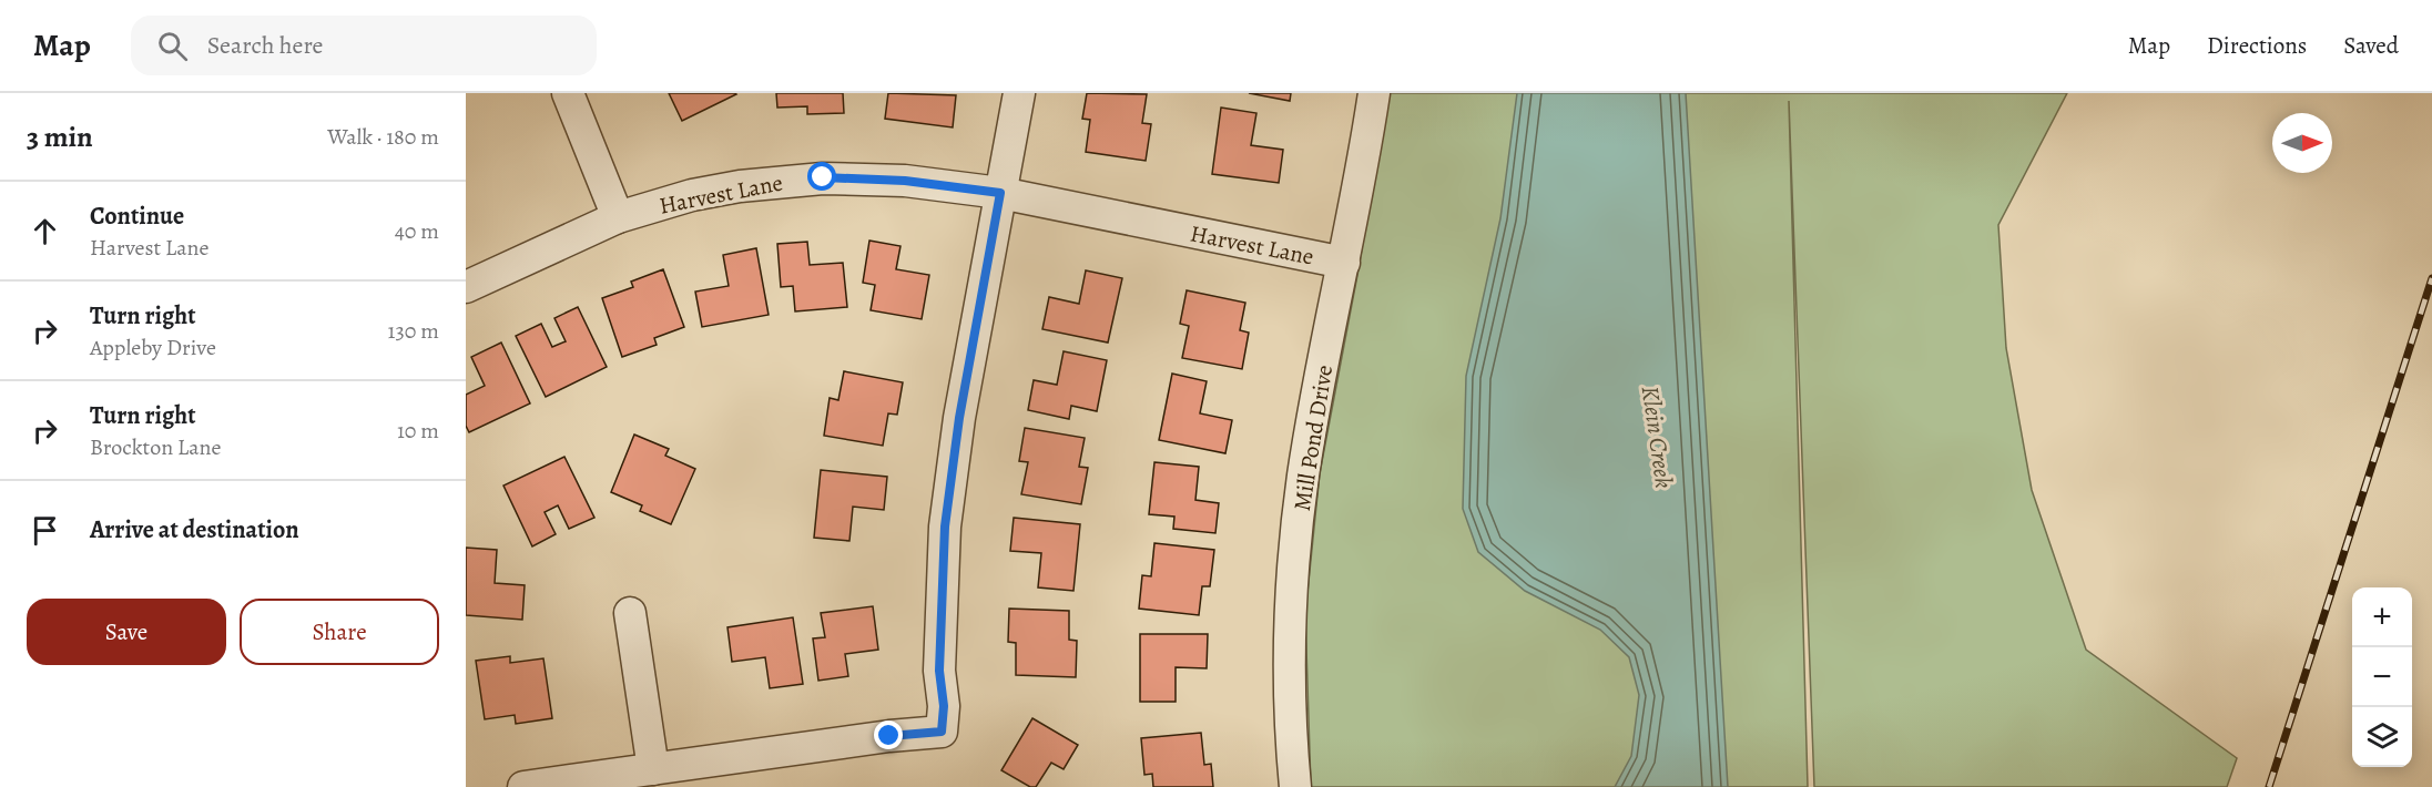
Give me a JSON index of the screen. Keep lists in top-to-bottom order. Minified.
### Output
{"streets":{"street":["Harvest Lane","Mill Pond Drive"]},"crossings":[["Harvest Lane","Mill Pond Drive"]],"water":["Klein Creek"],"north":"right","page":{"header":"Map","search":"Search here","nav":["Map","Directions","Saved"],"heading":["3 min","Walk · 180 m"],"list":[["Continue","Harvest Lane","40 m"],["Turn right","Appleby Drive","130 m"],["Turn right","Brockton Lane","10 m"],"Arrive at destination"],"buttons":["Save","Share"],"map_buttons":["+","−"]}}
